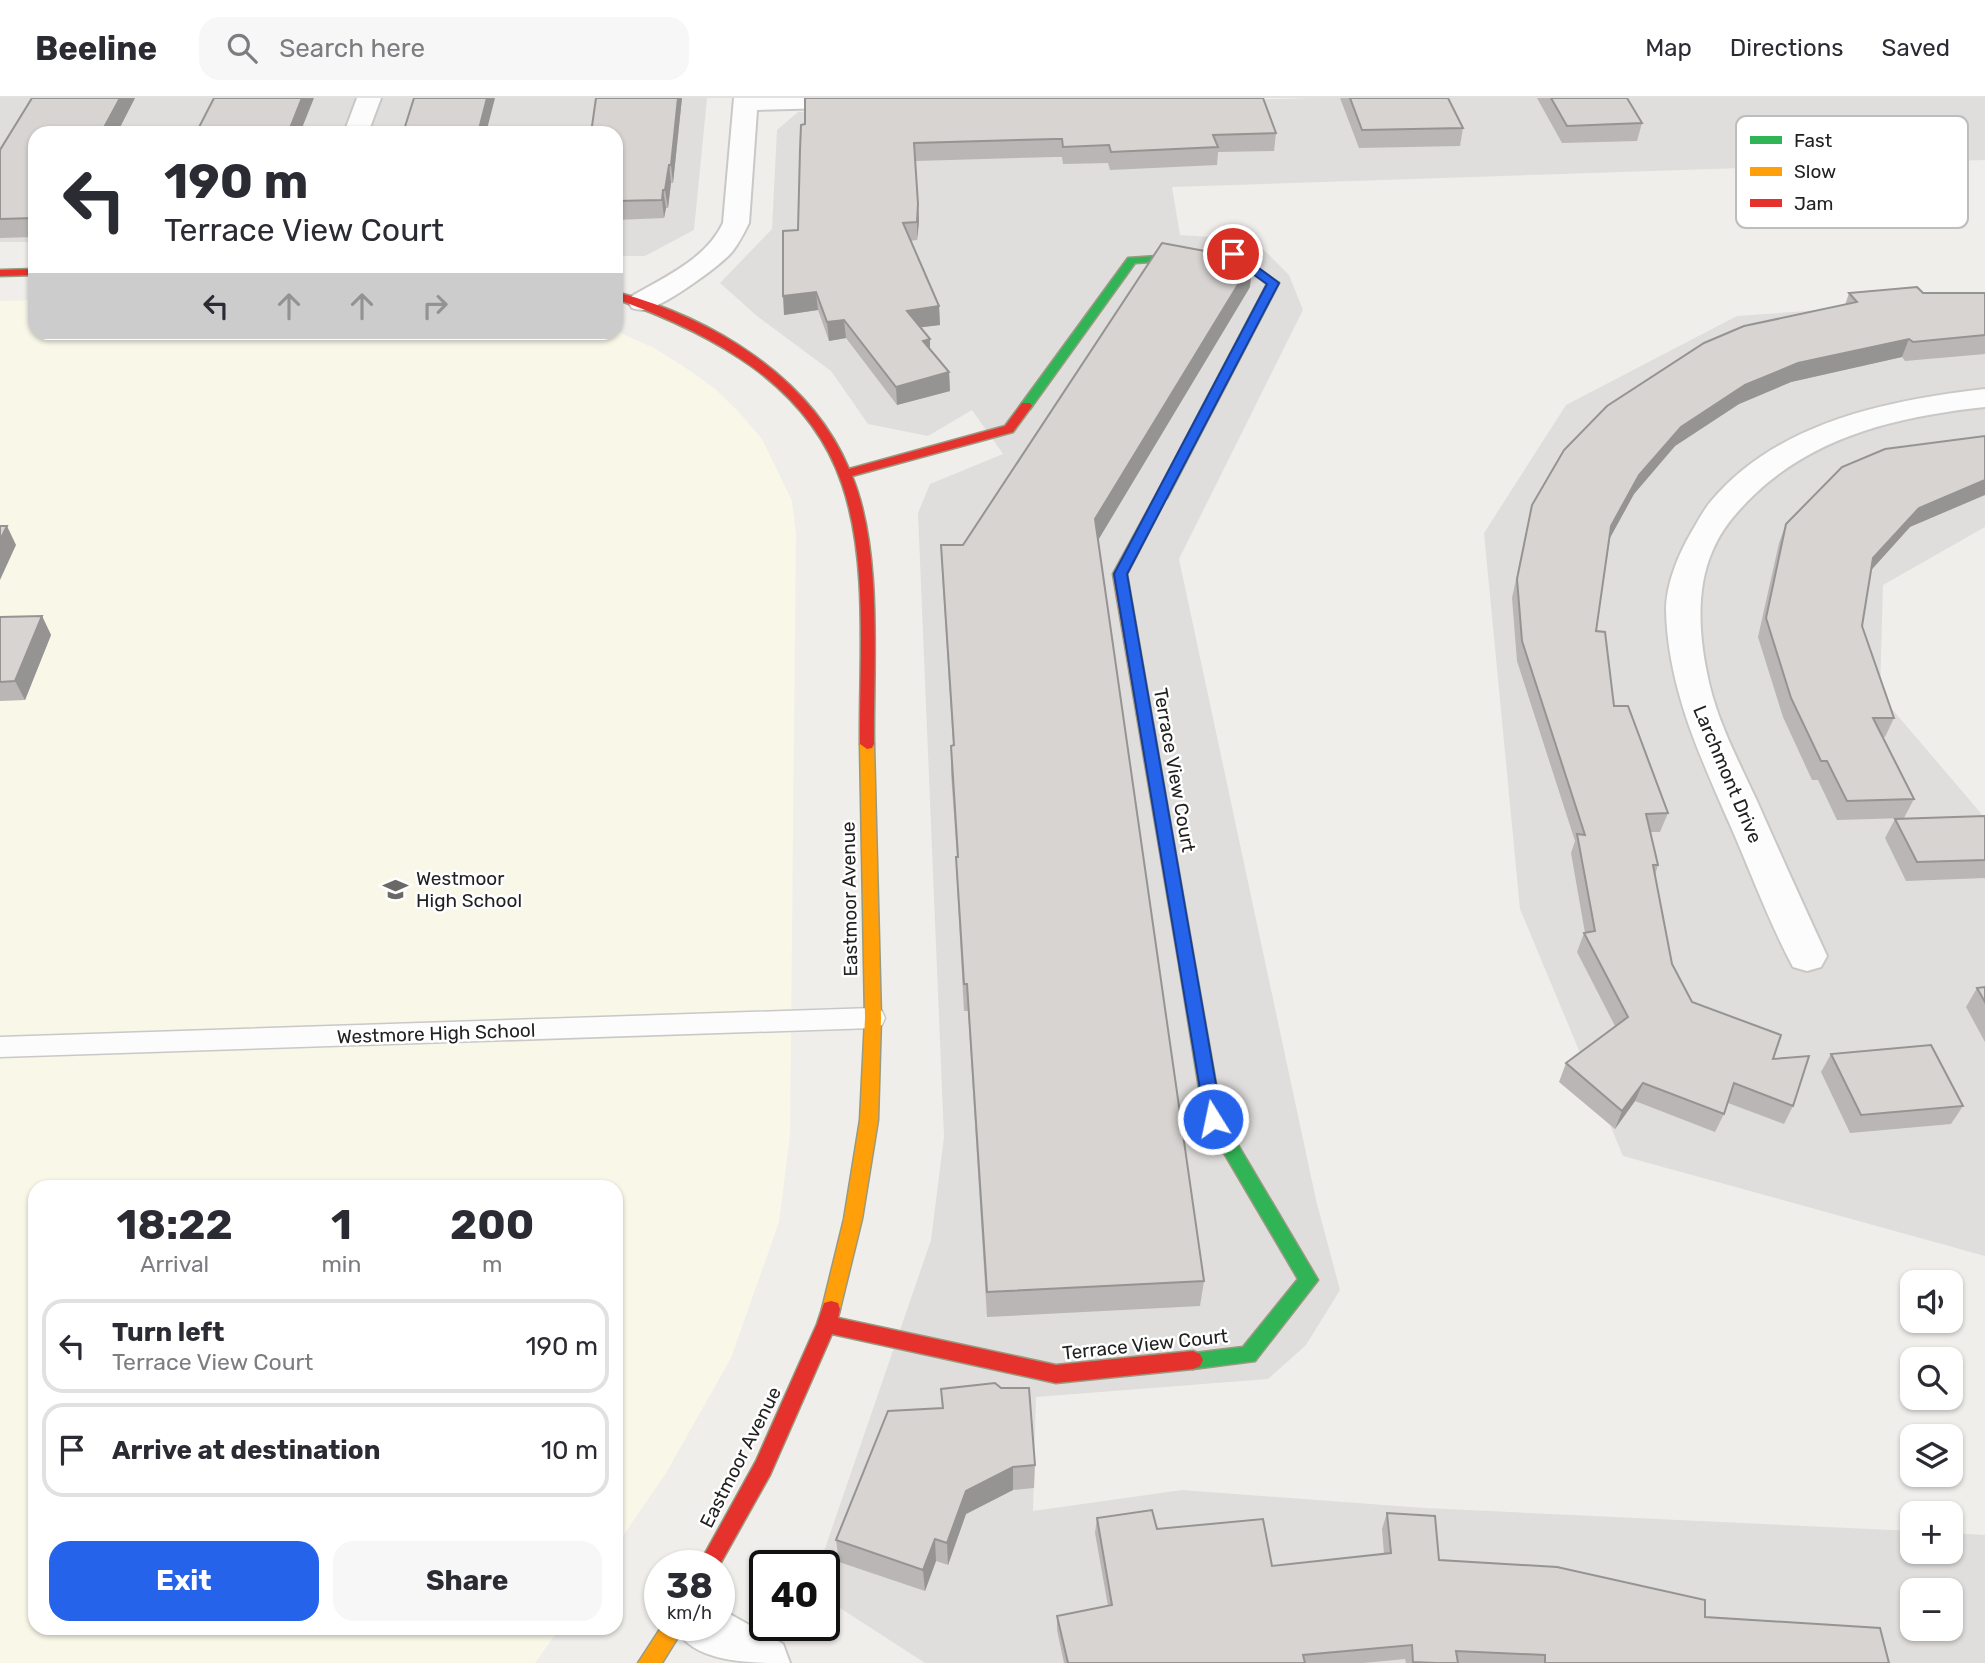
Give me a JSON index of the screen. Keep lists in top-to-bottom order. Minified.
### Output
{"streets":{"street":["Terrace View Court","Larchmont Drive","Eastmoor Avenue"],"lane":["Westmore High School"]},"crossings":[["Terrace View Court","Eastmoor Avenue"],["Eastmoor Avenue","Westmore High School"]],"places":{"school or university":["Westmoor High School"]},"legend":["Fast","Slow","Jam"],"page":{"header":"Beeline","search":"Search here","nav":["Map","Directions","Saved"],"turn":["190 m","Terrace View Court"],"eta":["18:22","Arrival","1","min","200","m"],"map_buttons":["+","−"],"list":[{"name":"Turn left","note":"Terrace View Court","value":"190 m"},{"name":"Arrive at destination","value":"10 m"}],"buttons":["Exit","Share"],"speed":"38 km/h","limit":"40"}}
